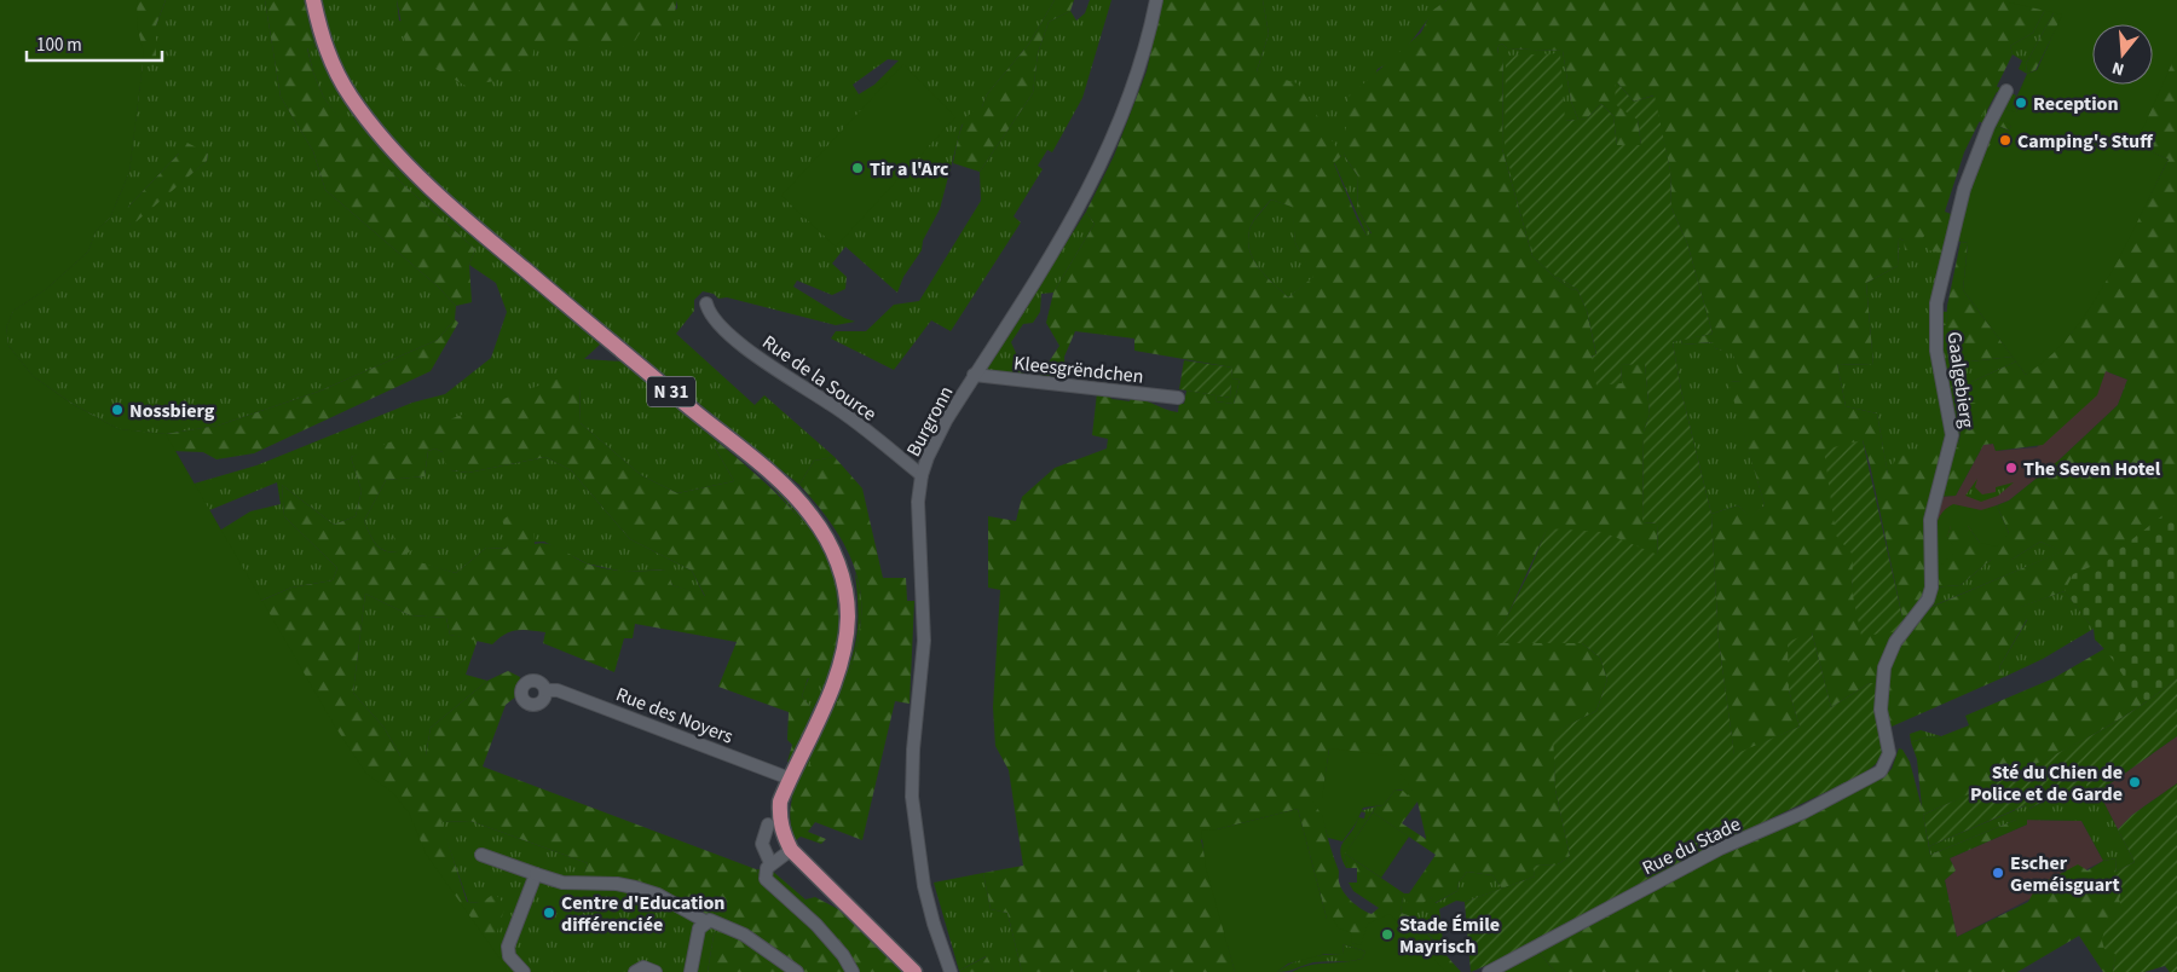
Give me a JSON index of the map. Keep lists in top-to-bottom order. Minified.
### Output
{"streets":{"main road":["N 31"],"street":["Kleesgrëndchen","Rue de la Source","Gaalgebierg","Burgronn","Rue des Noyers","Rue du Stade"]},"crossings":[["Kleesgrëndchen","Burgronn"],["Rue de la Source","Burgronn"],["Gaalgebierg","Rue du Stade"],["N 31","Rue des Noyers"]],"places":["Reception","Camping's Stuff","Tir a l'Arc","Nossbierg","The Seven Hotel","Sté du Chien de Police et de Garde","Escher Geméisguart","Centre d'Education différenciée","Stade Émile Mayrisch"],"scale_bar":"100 m","north":"bottom"}
